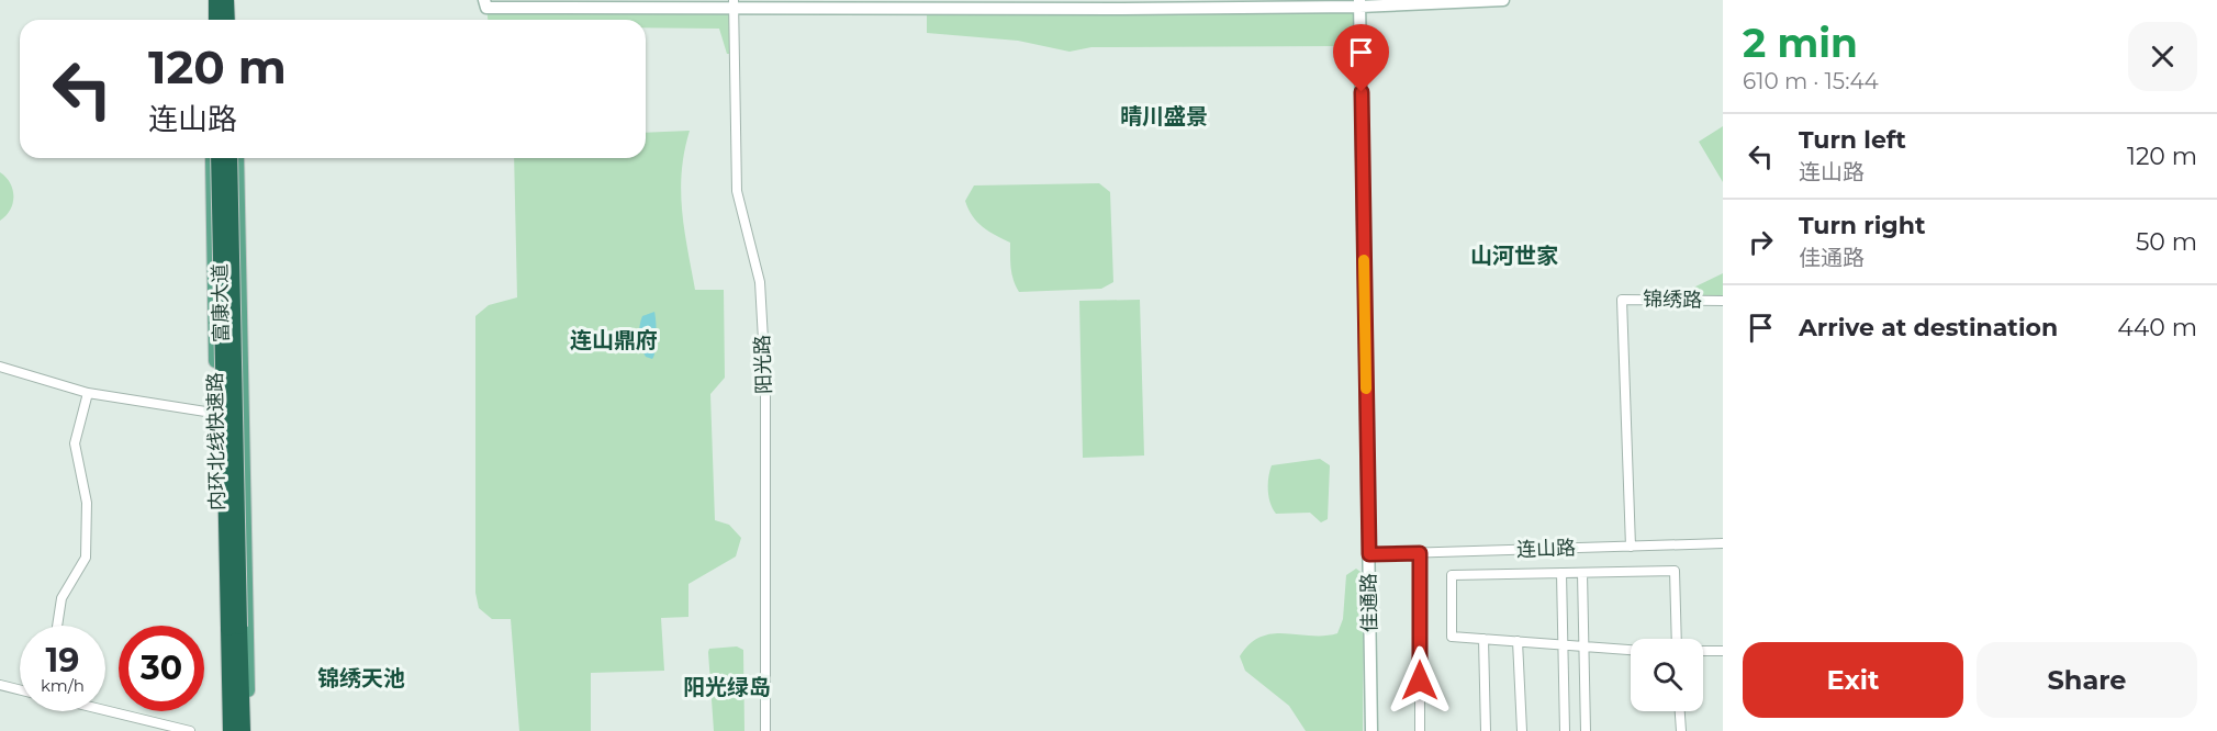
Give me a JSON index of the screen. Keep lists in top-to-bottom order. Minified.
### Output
{"streets":{"highway":["内环北线快速路"],"main road":["富康大道"],"street":["锦绣路","阳光路","连山路","佳通路"]},"crossings":[["锦绣路","连山路"],["连山路","佳通路"]],"districts":["晴川盛景","山河世家","连山鼎府","锦绣天池","阳光绿岛"],"page":{"heading":["2 min","610 m · 15:44"],"turn":["120 m","连山路"],"list":[{"name":"Turn left","note":"连山路","value":"120 m"},{"name":"Turn right","note":"佳通路","value":"50 m"},{"name":"Arrive at destination","value":"440 m"}],"speed":"19 km/h","limit":"30","buttons":["Exit","Share"]}}
